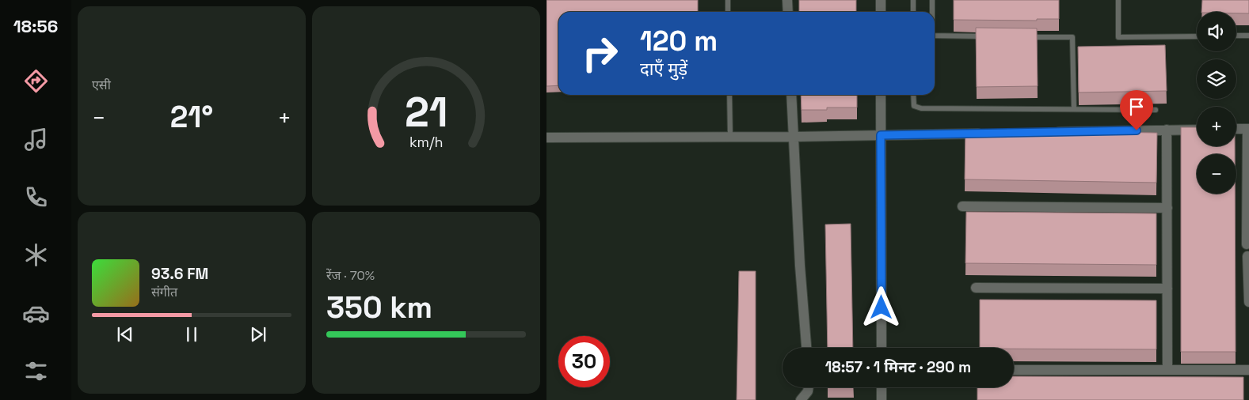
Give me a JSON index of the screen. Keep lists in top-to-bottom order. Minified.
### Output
{"page":{"tabs":"18:56","tile":["एसी",["रेंज · 70%","350 km"]],"map_buttons":["+","−"],"turn":["120 m","दाएँ मुड़ें"],"heat":["−","21°","+"],"song":["93.6 FM","संगीत"],"limit":"30","trip":"18:57 · 1 मिनट · 290 m","gauge":["21","km/h"]}}
